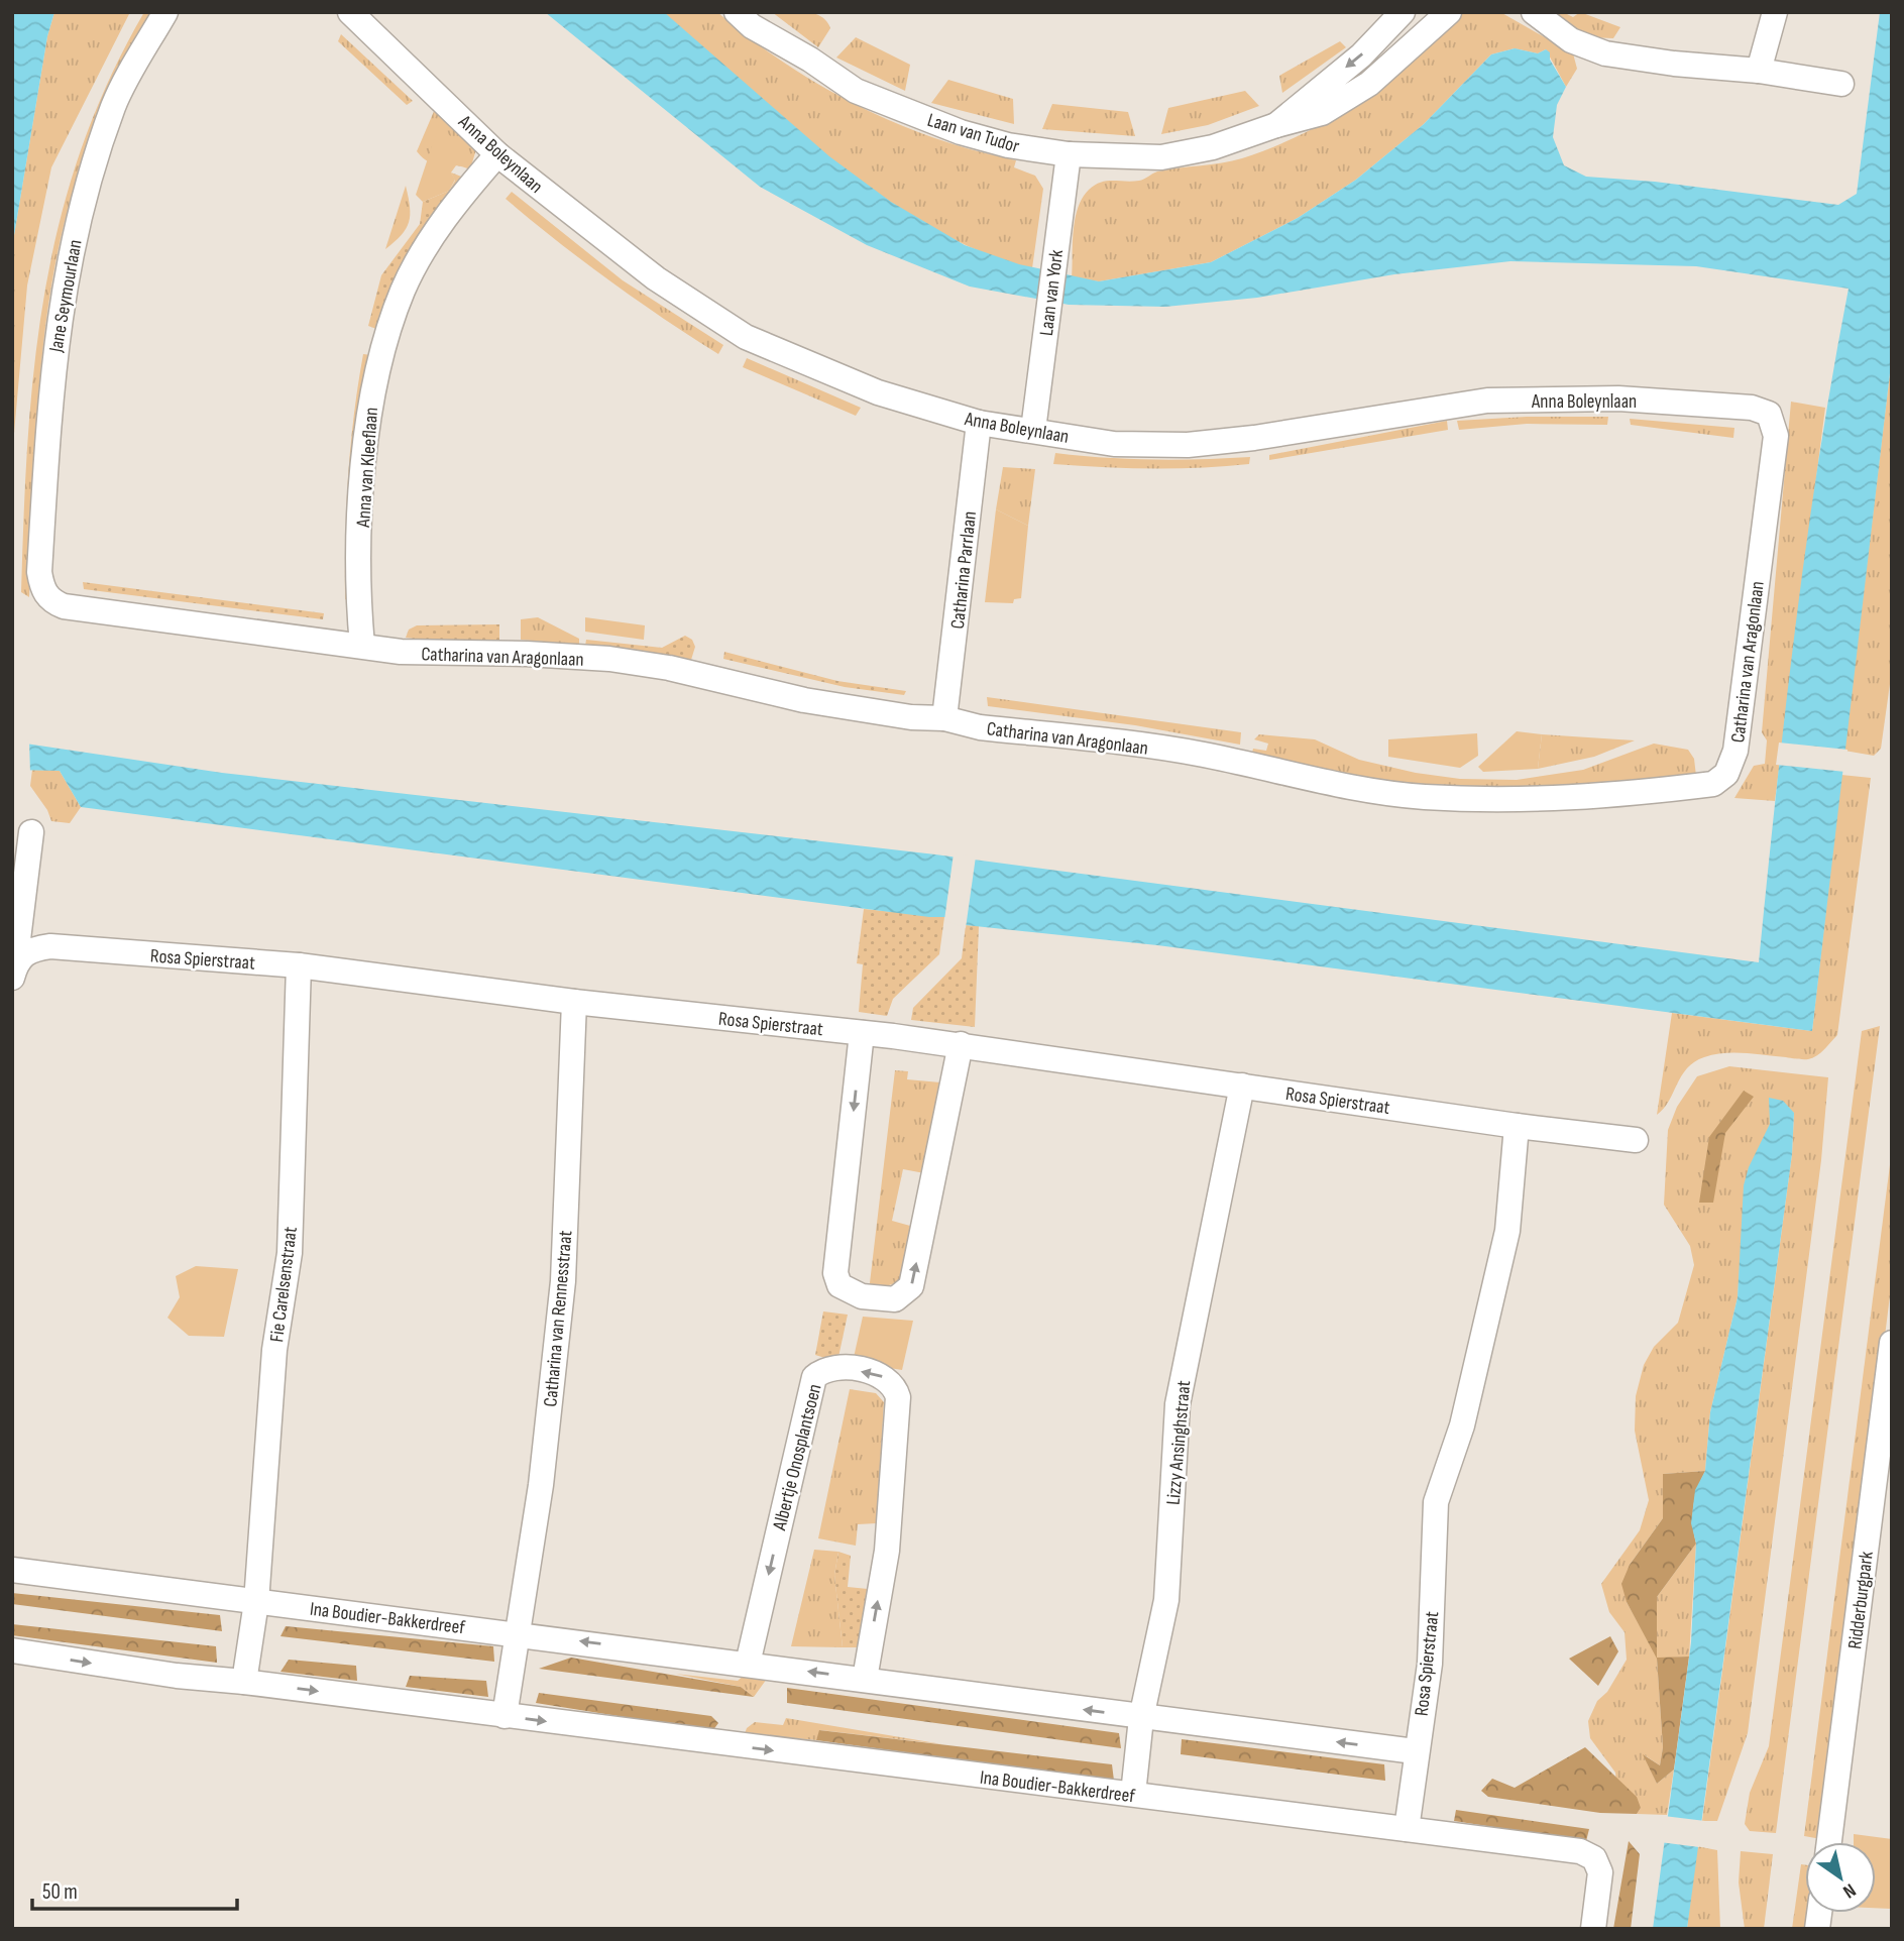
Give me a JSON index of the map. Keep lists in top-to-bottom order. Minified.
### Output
{"streets":{"street":["Laan van Tudor","Anna Boleynlaan","Laan van York","Jane Seymourlaan","Anna van Kleeflaan","Catharina Parrlaan","Catharina van Aragonlaan","Rosa Spierstraat","Fie Carelsenstraat","Catharina van Rennesstraat","Lizzy Ansinghstraat","Albertje Onosplantsoen","Ridderburgpark","Ina Boudier-Bakkerdreef"]},"crossings":[["Laan van Tudor","Laan van York"],["Anna Boleynlaan","Laan van York"],["Anna Boleynlaan","Anna van Kleeflaan"],["Anna Boleynlaan","Catharina Parrlaan"],["Anna Boleynlaan","Catharina van Aragonlaan"],["Jane Seymourlaan","Catharina van Aragonlaan"],["Anna van Kleeflaan","Catharina van Aragonlaan"],["Catharina Parrlaan","Catharina van Aragonlaan"],["Rosa Spierstraat","Fie Carelsenstraat"],["Rosa Spierstraat","Catharina van Rennesstraat"],["Rosa Spierstraat","Lizzy Ansinghstraat"],["Rosa Spierstraat","Ina Boudier-Bakkerdreef"],["Fie Carelsenstraat","Ina Boudier-Bakkerdreef"],["Catharina van Rennesstraat","Ina Boudier-Bakkerdreef"],["Lizzy Ansinghstraat","Ina Boudier-Bakkerdreef"],["Albertje Onosplantsoen","Ina Boudier-Bakkerdreef"]],"scale_bar":"50 m","north":"bottom right"}
